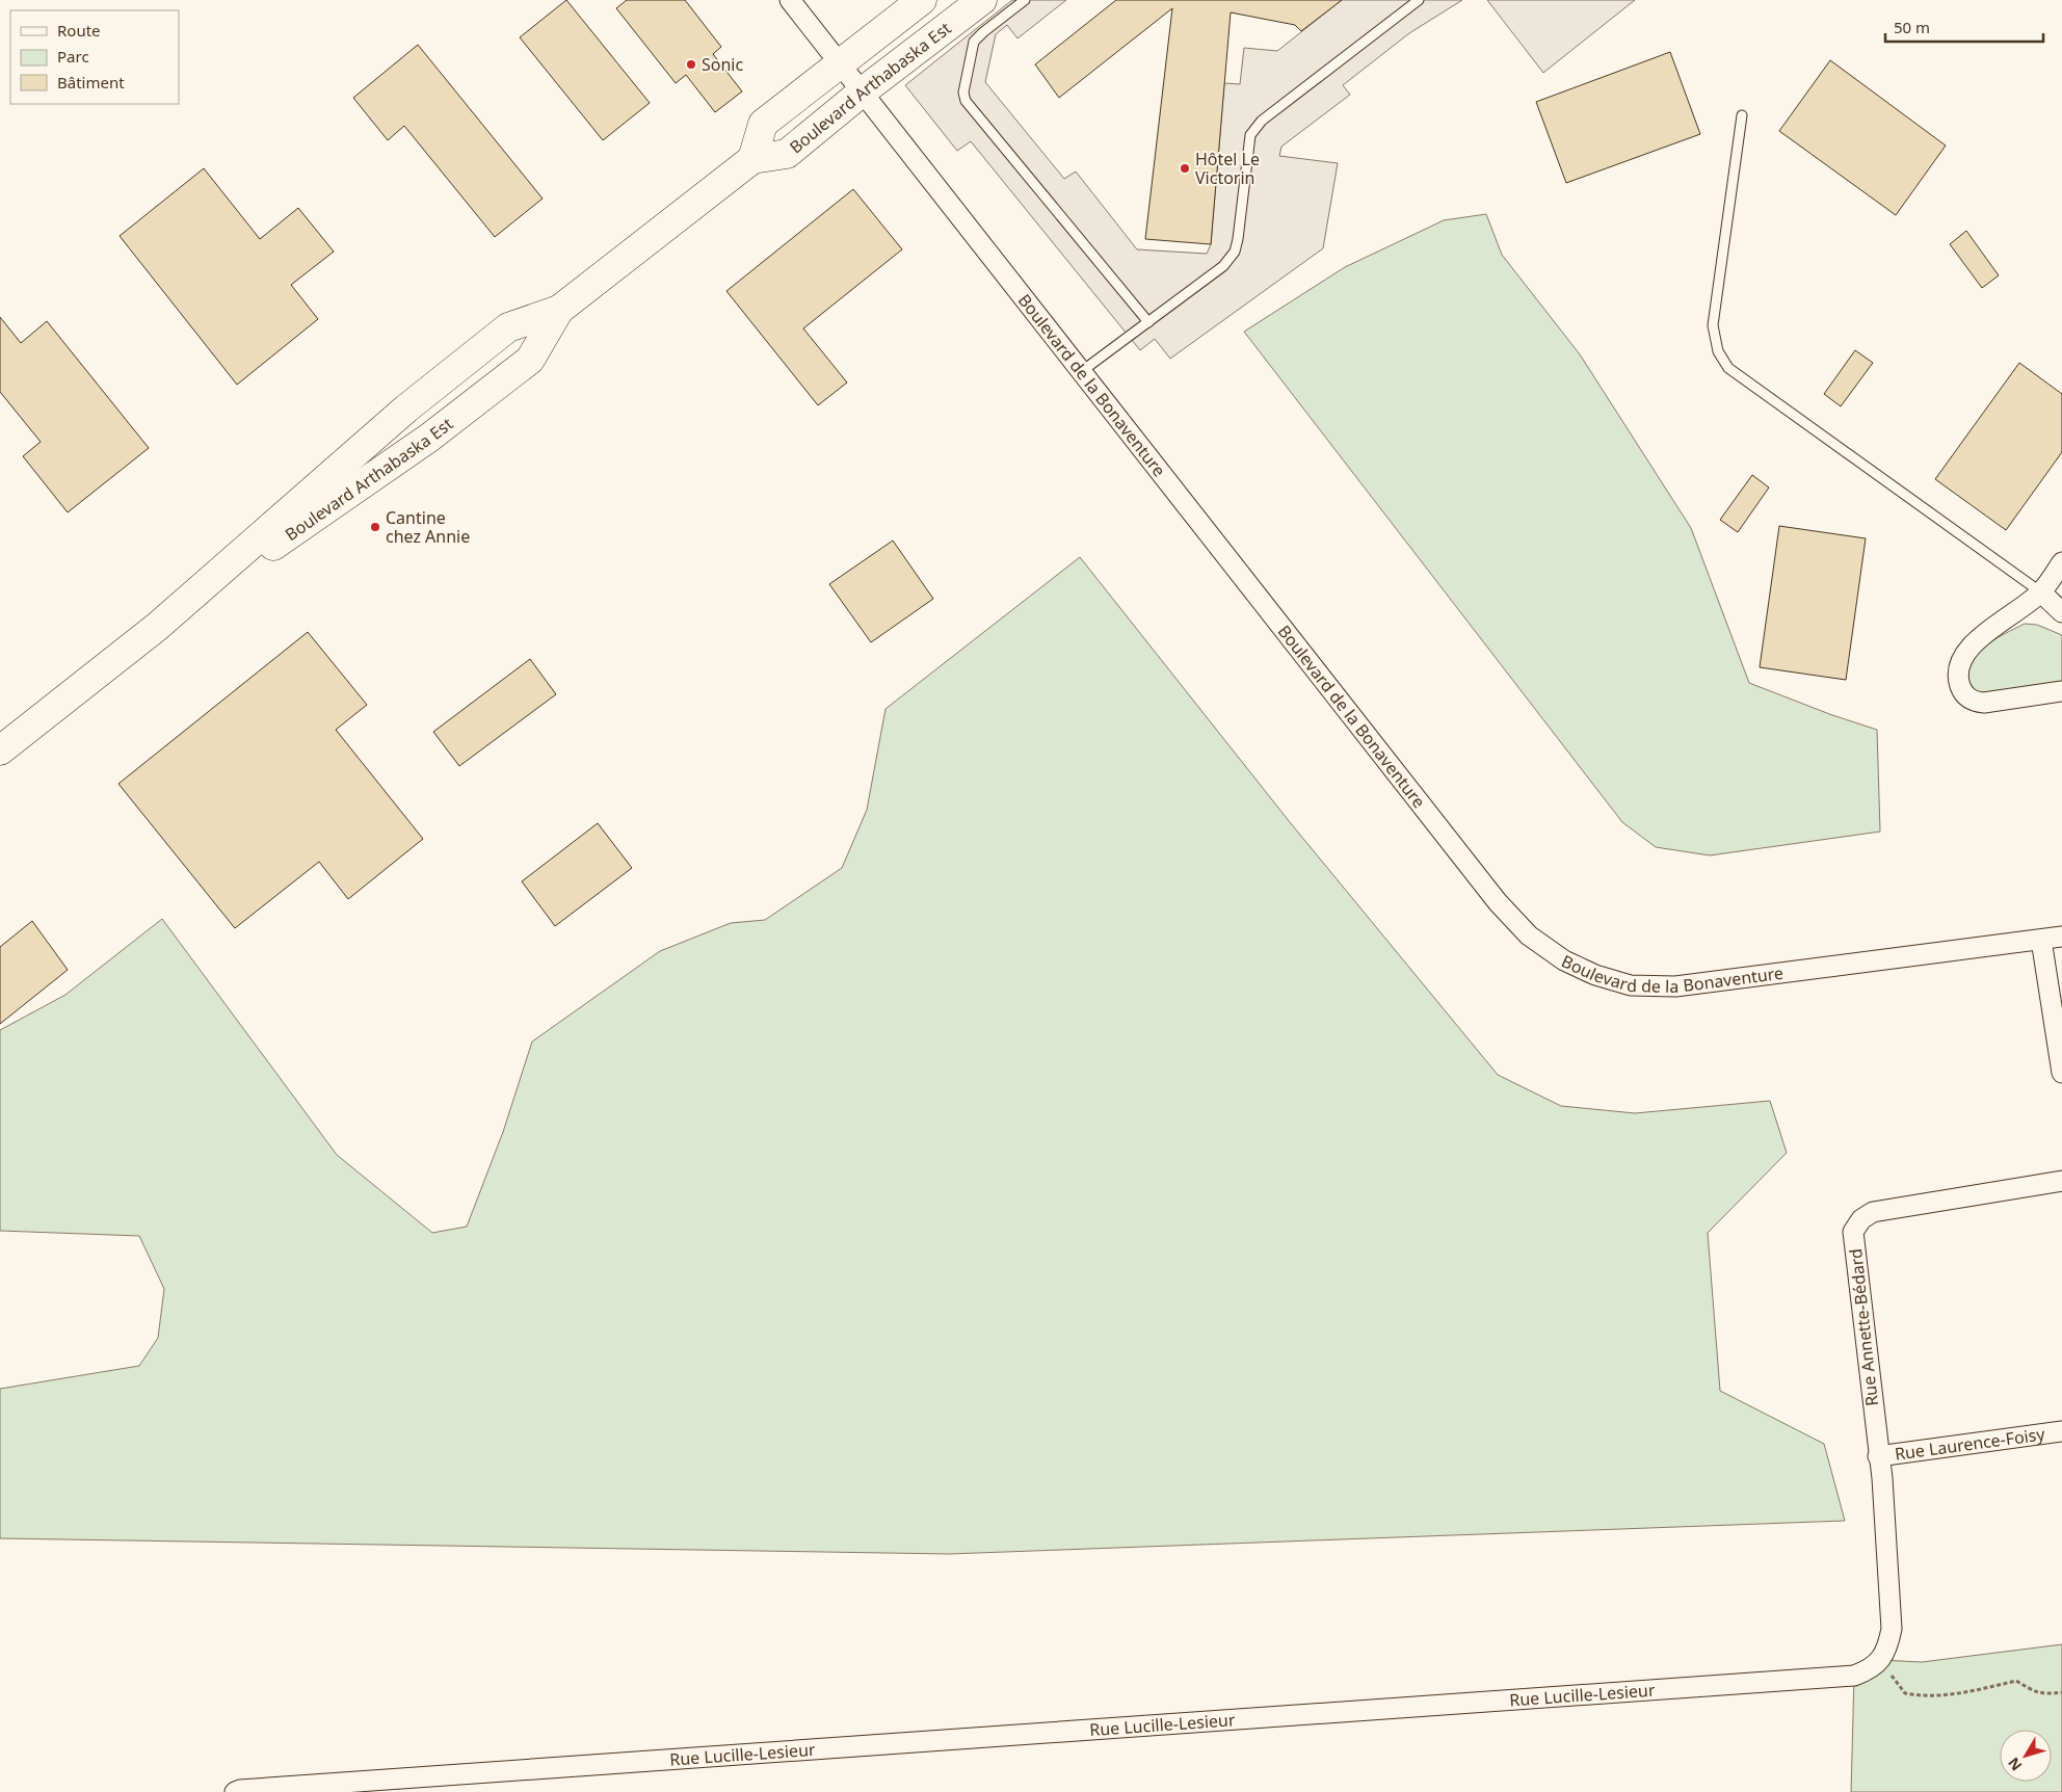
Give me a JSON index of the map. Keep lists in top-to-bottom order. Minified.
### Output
{"streets":{"main road":["Boulevard Arthabaska Est"],"street":["Boulevard de la Bonaventure","Rue Annette-Bédard","Rue Laurence-Foisy","Rue Lucille-Lesieur"]},"crossings":[["Boulevard Arthabaska Est","Boulevard de la Bonaventure"],["Rue Annette-Bédard","Rue Laurence-Foisy"]],"places":["Sonic","Hôtel Le Victorin","Cantine chez Annie"],"legend":["Route","Parc","Bâtiment"],"scale_bar":"50 m","north":"bottom left"}
